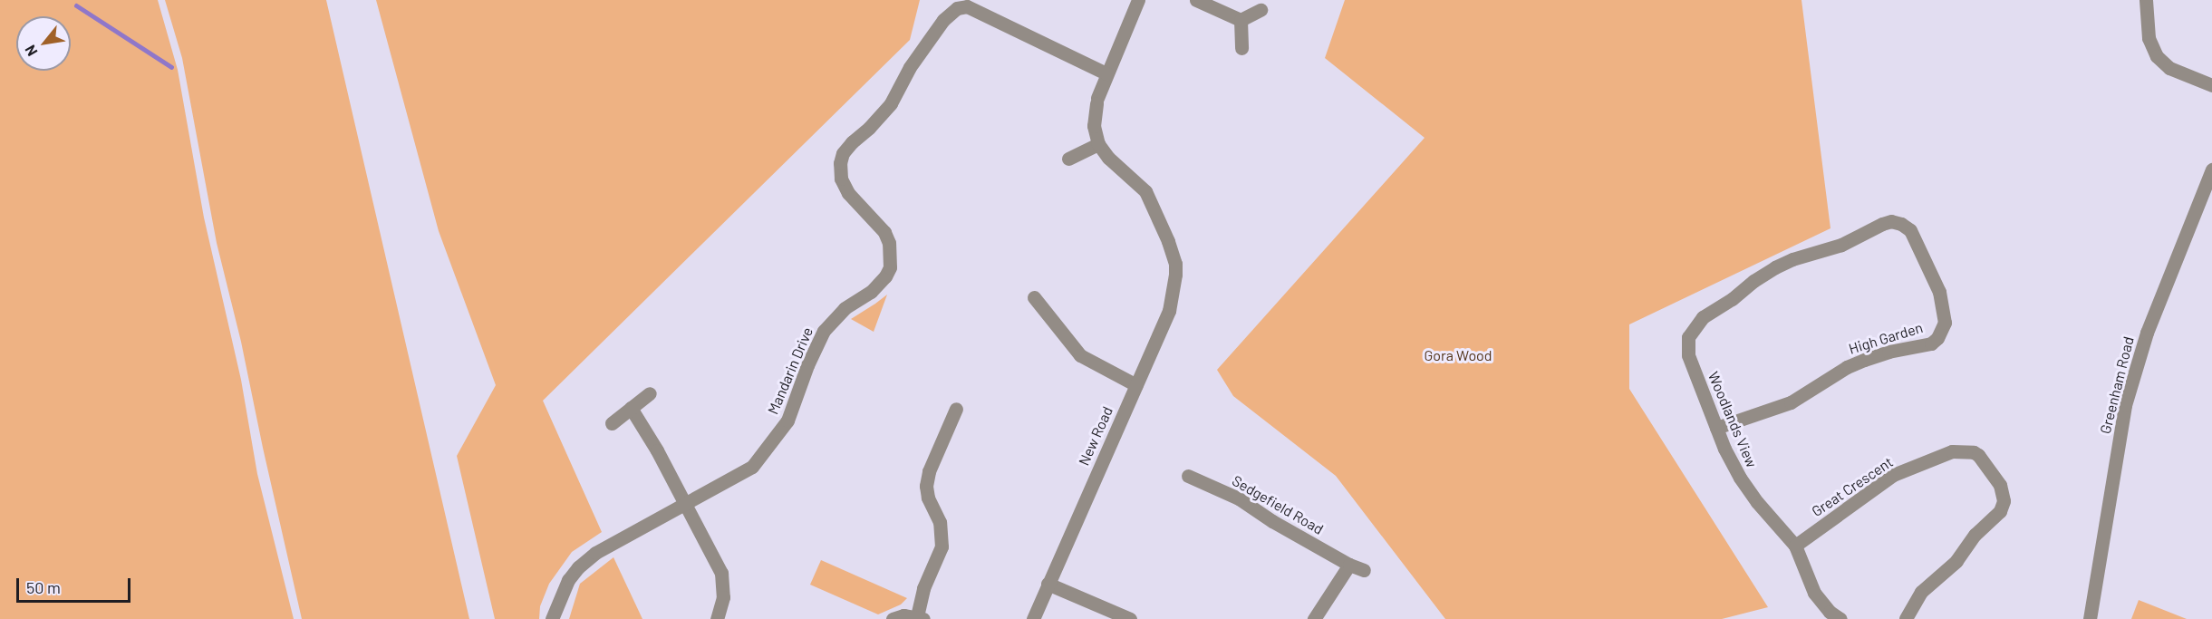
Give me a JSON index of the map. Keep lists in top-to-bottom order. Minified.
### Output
{"streets":{"street":["High Garden","Mandarin Drive","Greenham Road","Woodlands View","New Road","Great Crescent","Sedgefield Road"]},"crossings":[["High Garden","Woodlands View"],["Woodlands View","Great Crescent"]],"parks":["Gora Wood"],"scale_bar":"50 m","north":"bottom left"}
